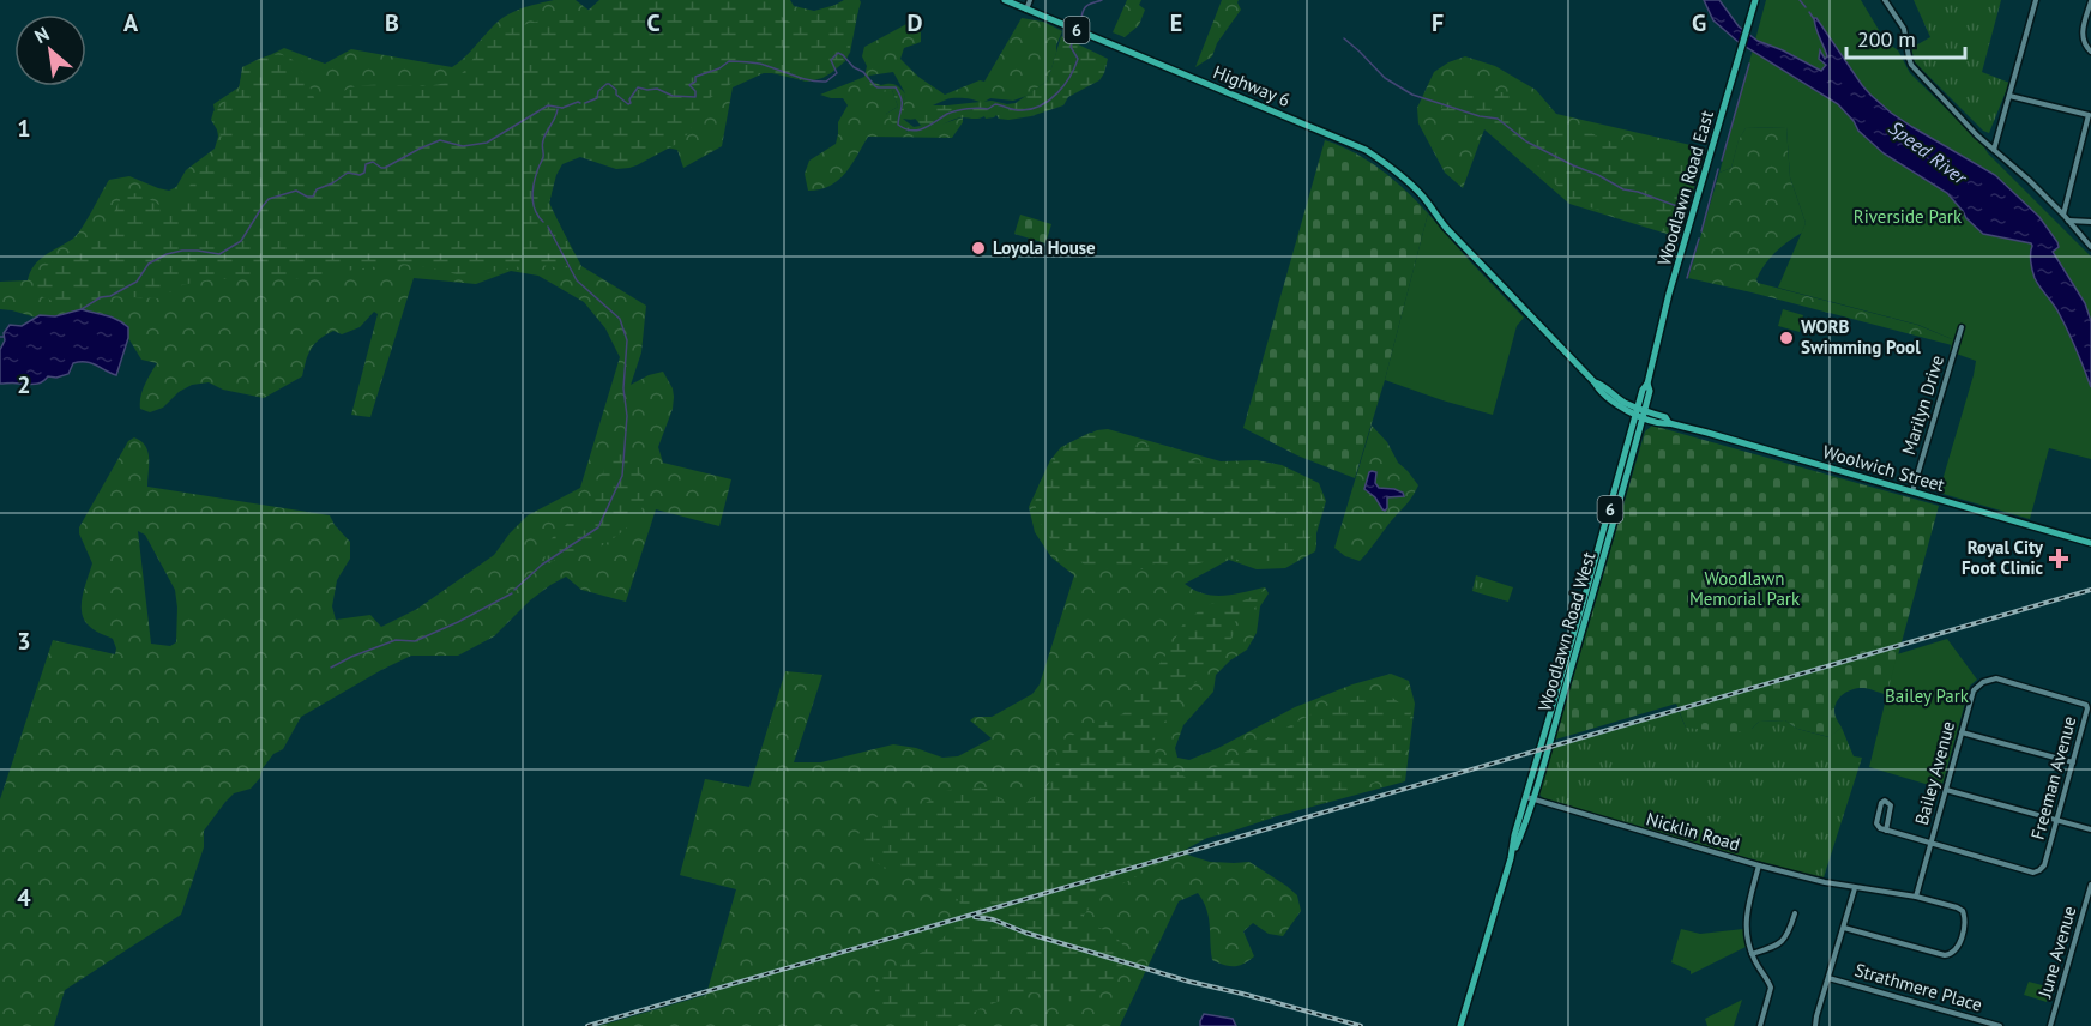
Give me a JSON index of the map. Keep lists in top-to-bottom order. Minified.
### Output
{"streets":{"main road":["6","Highway 6","Woodlawn Road East","Woolwich Street","Woodlawn Road West"],"street":["Marilyn Drive","Bailey Avenue","Freeman Avenue","Nicklin Road","June Avenue","Strathmere Place"]},"crossings":[["Highway 6","Woolwich Street"],["Woodlawn Road East","Woolwich Street"],["Woodlawn Road East","Woodlawn Road West"],["Marilyn Drive","Woolwich Street"],["Woolwich Street","Woodlawn Road West"],["Woodlawn Road West","Nicklin Road"],["Bailey Avenue","Freeman Avenue"],["Bailey Avenue","Nicklin Road"]],"water":["Speed River"],"parks":["Riverside Park","Woodlawn Memorial Park","Bailey Park"],"places":{"other":["Loyola House","WORB Swimming Pool"],"health":["Royal City Foot Clinic"]},"scale_bar":"200 m","north":"top left","grid":{"columns":["A","B","C","D","E","F","G"],"rows":["1","2","3","4"]}}
